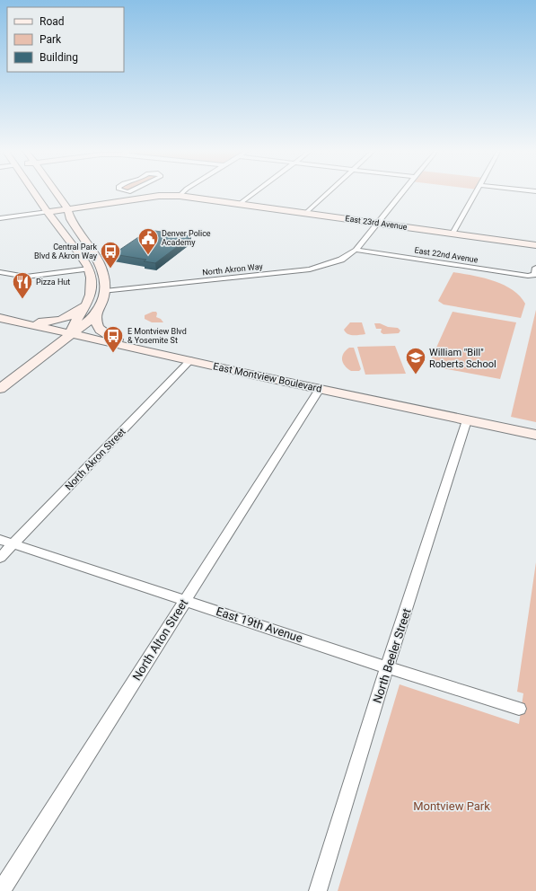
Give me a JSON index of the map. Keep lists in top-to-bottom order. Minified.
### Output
{"streets":{"main road":["East 23rd Avenue","East Montview Boulevard"],"street":["East 22nd Avenue","North Akron Way","North Akron Street","East 19th Avenue","North Alton Street","North Beeler Street"]},"crossings":[["East 23rd Avenue","North Akron Way"],["East 22nd Avenue","North Akron Way"],["East Montview Boulevard","North Akron Street"],["East Montview Boulevard","North Alton Street"],["East Montview Boulevard","North Beeler Street"],["North Akron Street","East 19th Avenue"],["East 19th Avenue","North Alton Street"],["East 19th Avenue","North Beeler Street"]],"parks":["Montview Park"],"places":{"public building":["Denver Police Academy"],"bus stop":["Central Park Blvd & Akron Way","E Montview Blvd & Yosemite St"],"restaurant":["Pizza Hut"],"school or university":["William \"Bill\" Roberts School"]},"legend":["Road","Park","Building"]}
